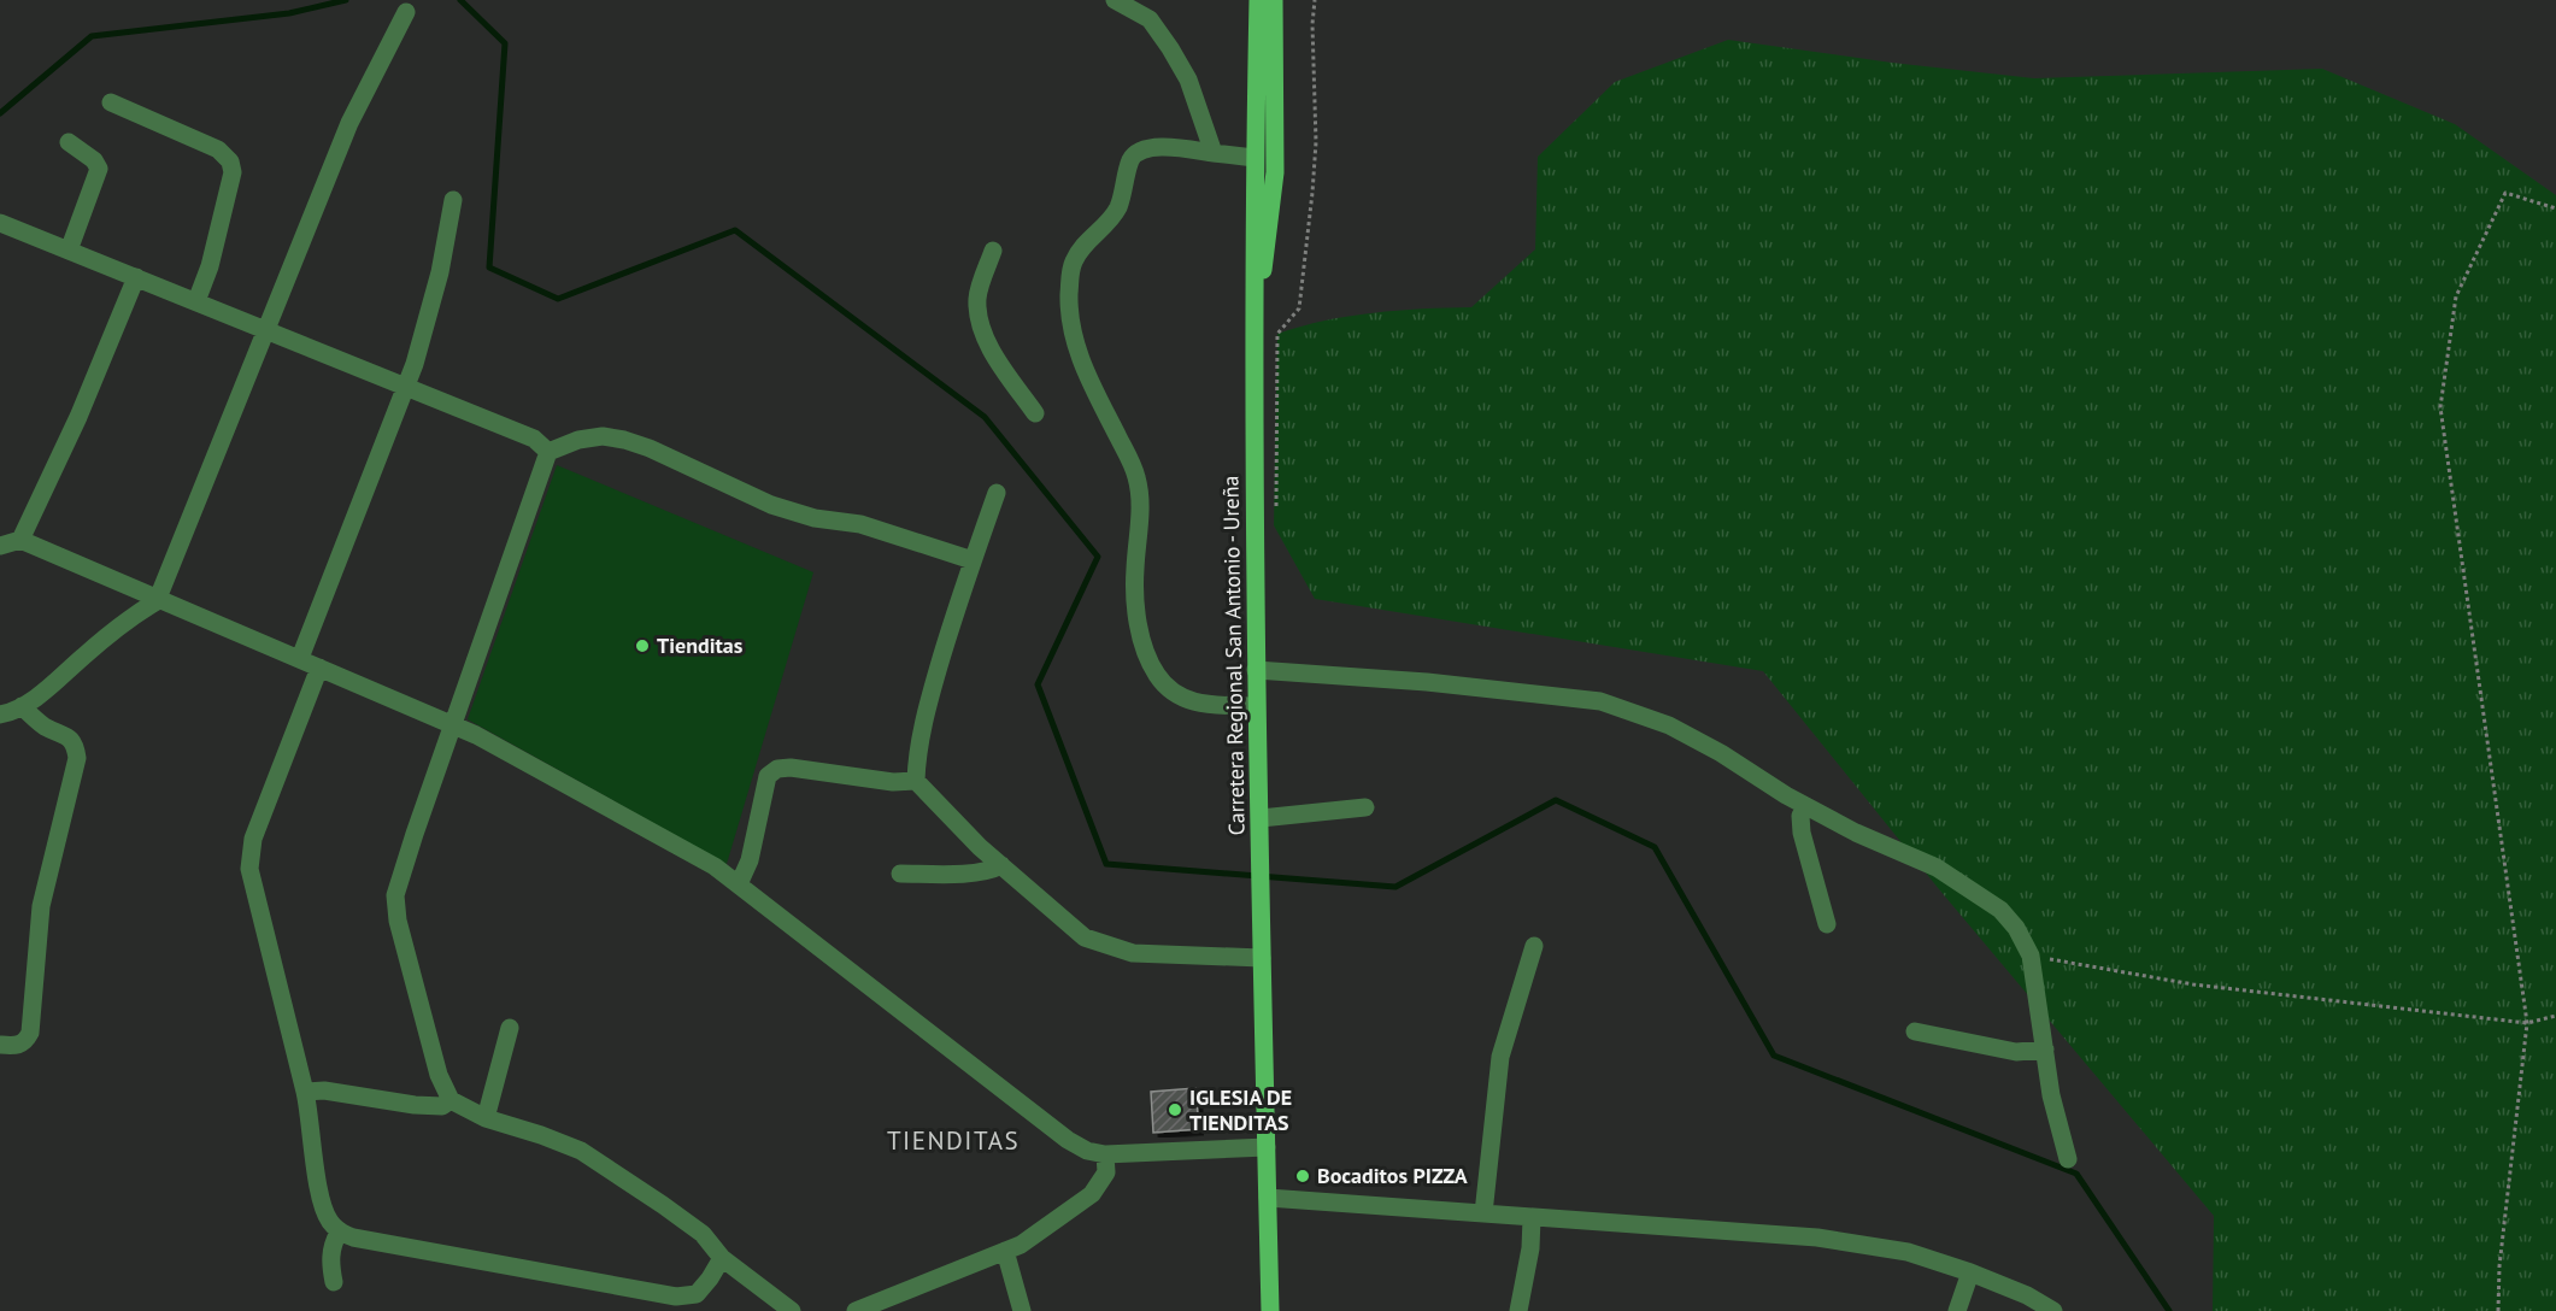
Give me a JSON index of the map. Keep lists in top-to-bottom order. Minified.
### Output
{"streets":{"main road":["Carretera Regional San Antonio - Ureña"]},"districts":["TIENDITAS"],"places":["Tienditas","IGLESIA DE TIENDITAS","Bocaditos PIZZA"]}
